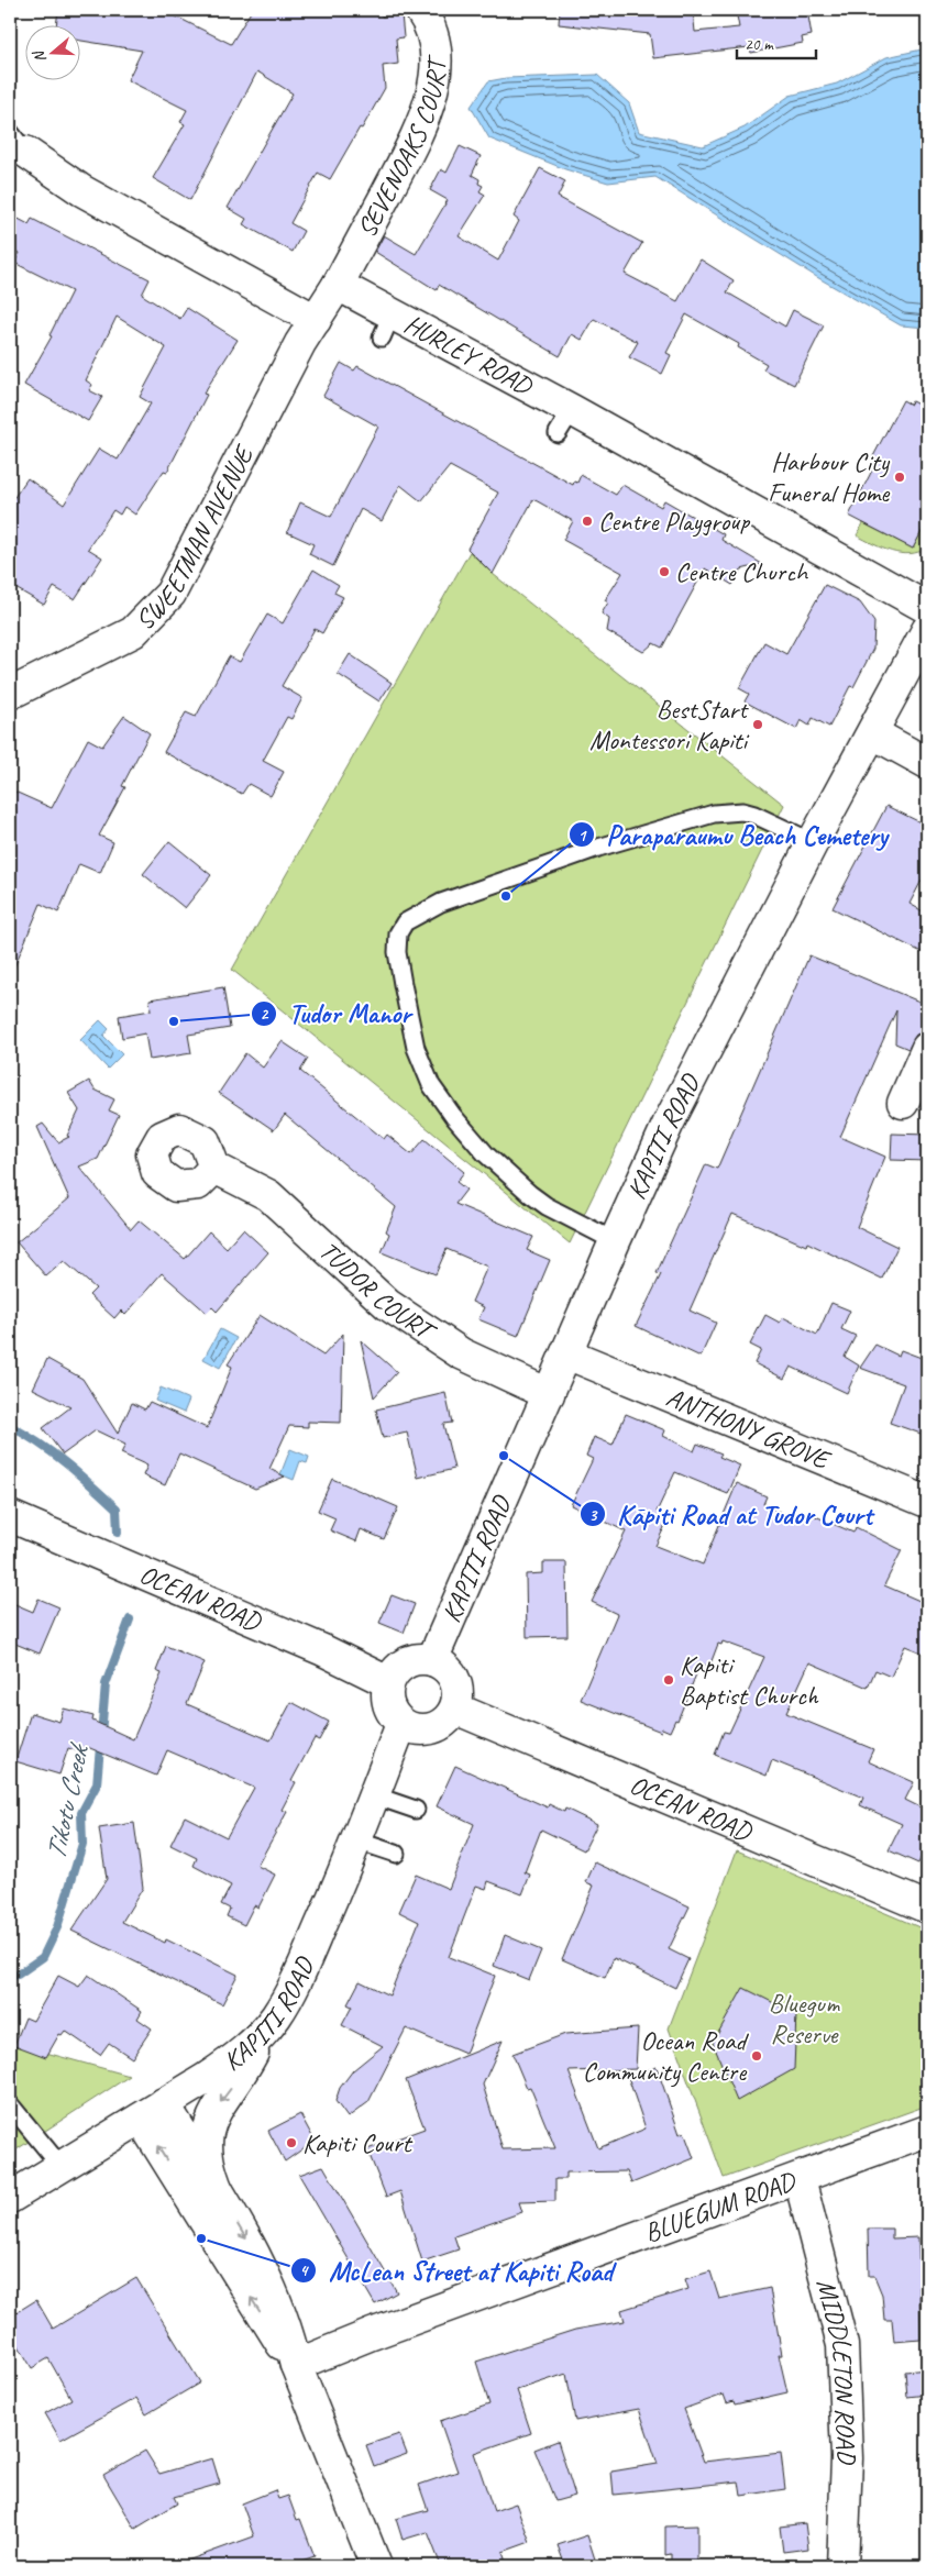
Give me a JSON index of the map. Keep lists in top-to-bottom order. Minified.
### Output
{"streets":{"street":["SEVENOAKS COURT","HURLEY ROAD","SWEETMAN AVENUE","KAPITI ROAD","TUDOR COURT","ANTHONY GROVE","OCEAN ROAD","BLUEGUM ROAD","MIDDLETON ROAD"]},"crossings":[["SEVENOAKS COURT","HURLEY ROAD"],["KAPITI ROAD","TUDOR COURT"],["KAPITI ROAD","ANTHONY GROVE"],["KAPITI ROAD","OCEAN ROAD"],["BLUEGUM ROAD","MIDDLETON ROAD"]],"water":["Tikotu Creek"],"parks":["Bluegum Reserve"],"places":["Harbour City Funeral Home","Centre Playgroup","Centre Church","BestStart Montessori Kapiti","Paraparaumu Beach Cemetery","Tudor Manor","Kāpiti Road at Tudor Court","Kapiti Baptist Church","Ocean Road Community Centre","Kapiti Court","McLean Street at Kapiti Road"],"scale_bar":"20 m","north":"left"}
